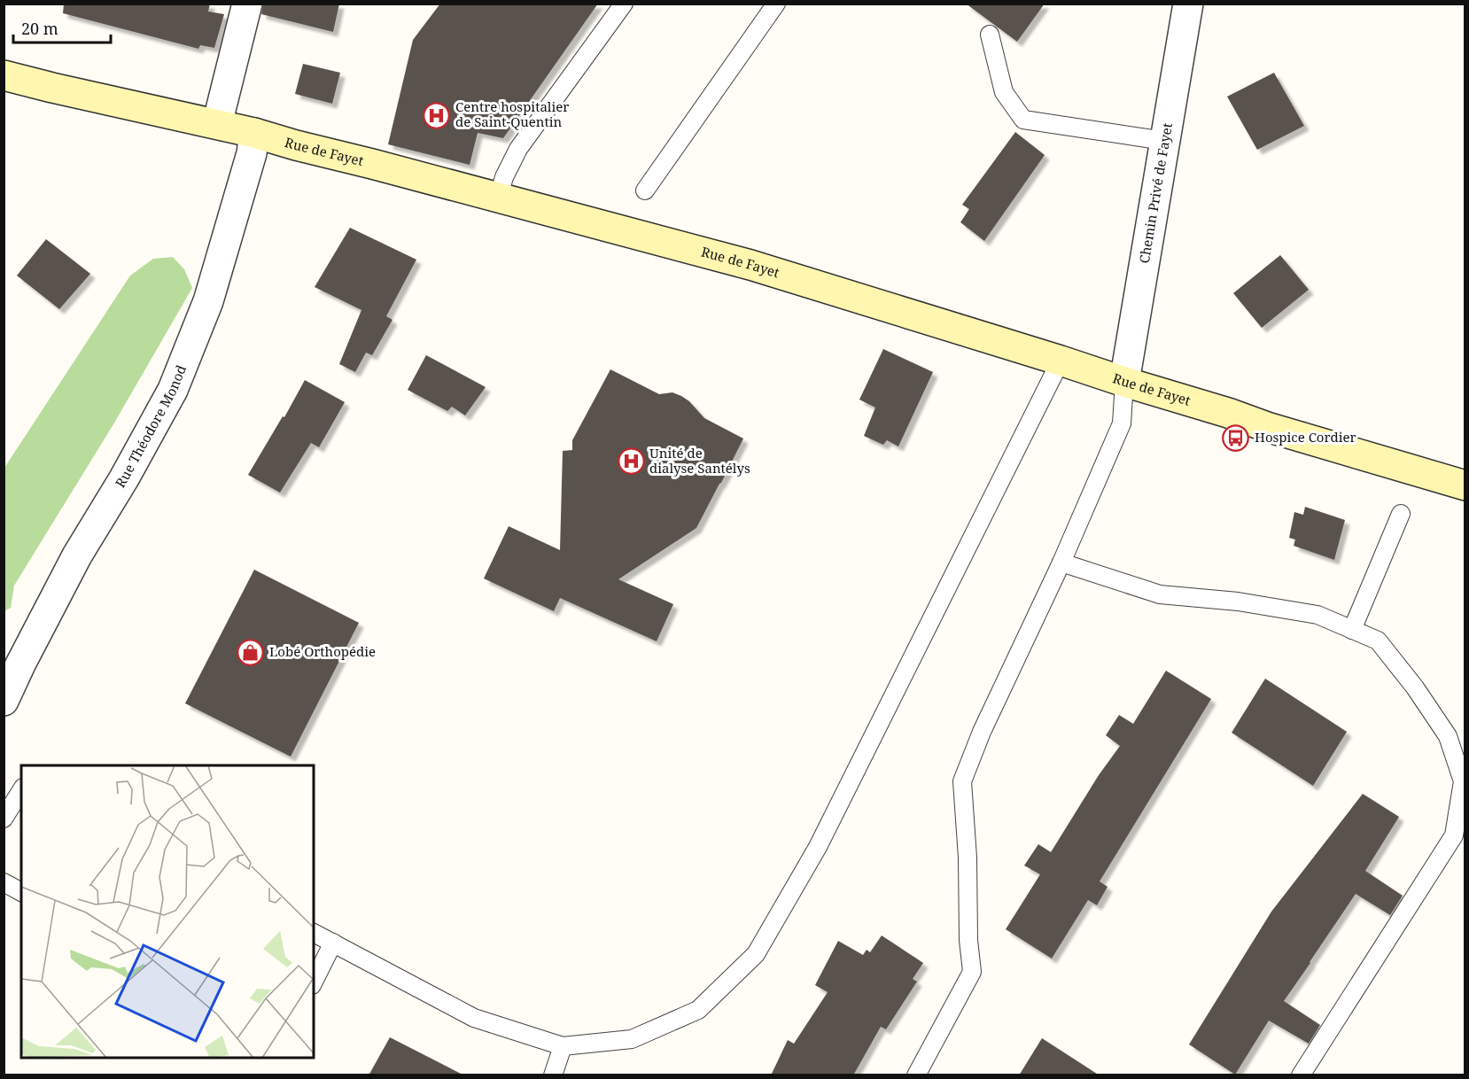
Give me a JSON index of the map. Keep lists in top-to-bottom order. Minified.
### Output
{"streets":{"main road":["Rue de Fayet"],"street":["Chemin Privé de Fayet","Rue Théodore Monod"]},"crossings":[["Rue de Fayet","Chemin Privé de Fayet"],["Rue de Fayet","Rue Théodore Monod"]],"places":{"hospital":["Centre hospitalier de Saint-Quentin","Unité de dialyse Santélys"],"bus stop":["Hospice Cordier"],"shop":["Lobé Orthopédie"]},"scale_bar":"20 m"}
